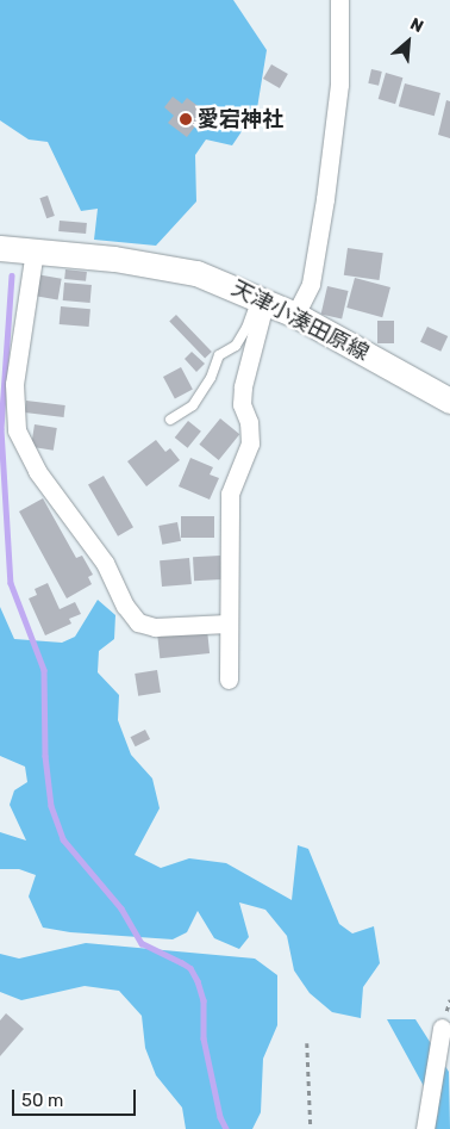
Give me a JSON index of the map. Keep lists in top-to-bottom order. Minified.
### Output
{"streets":{"main road":["天津小湊田原線"]},"places":["愛宕神社"],"scale_bar":"50 m","north":"top right"}
